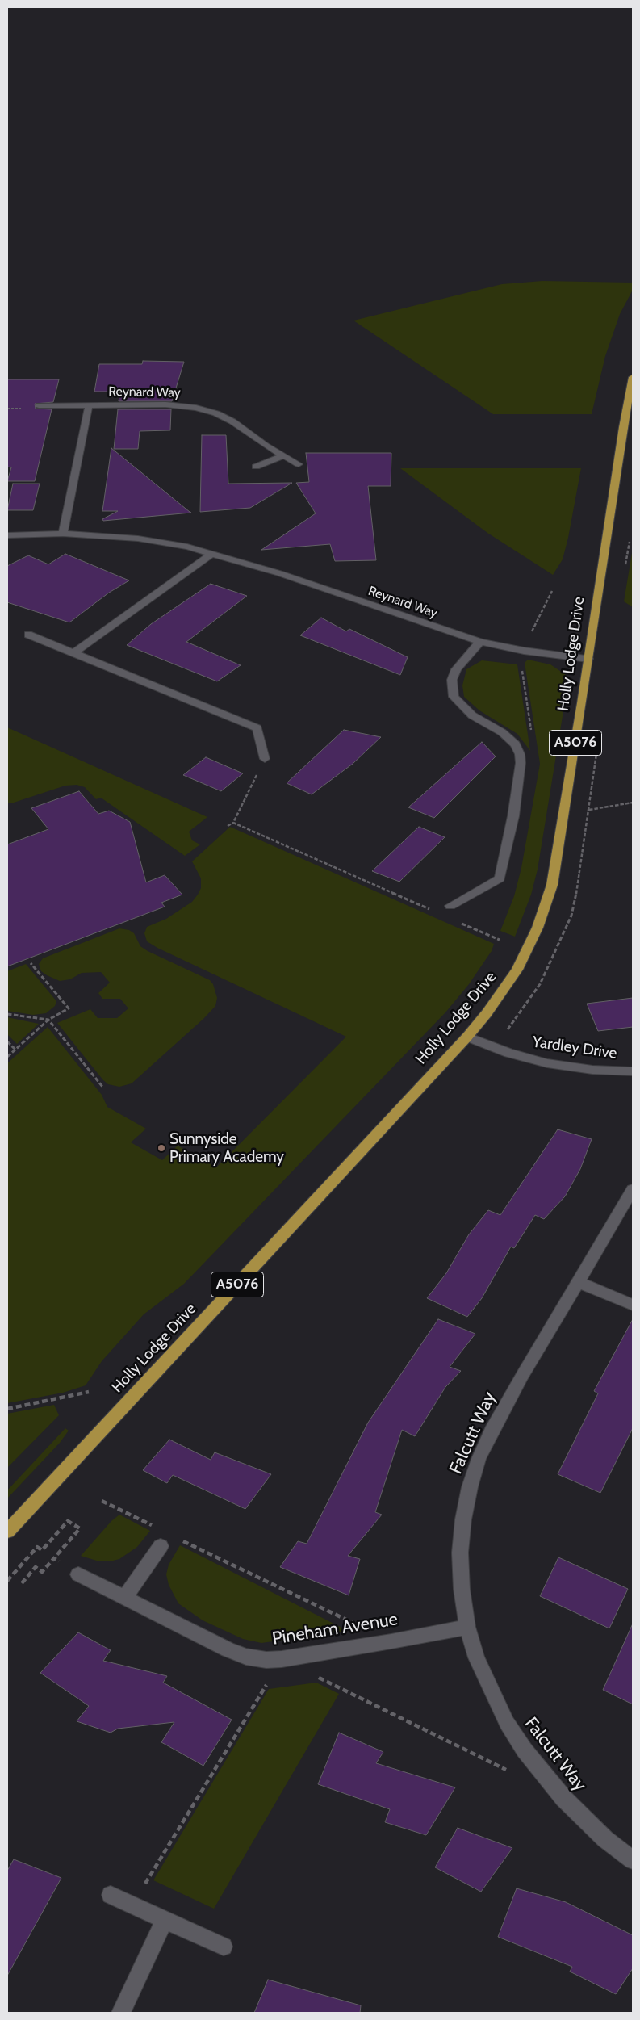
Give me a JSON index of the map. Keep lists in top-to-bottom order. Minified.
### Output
{"streets":{"main road":["Holly Lodge Drive","A5076"],"street":["Reynard Way","Yardley Drive","Falcutt Way","Pineham Avenue"]},"crossings":[["Reynard Way","Holly Lodge Drive"],["Holly Lodge Drive","Yardley Drive"],["Falcutt Way","Pineham Avenue"]],"places":["Sunnyside Primary Academy"]}
